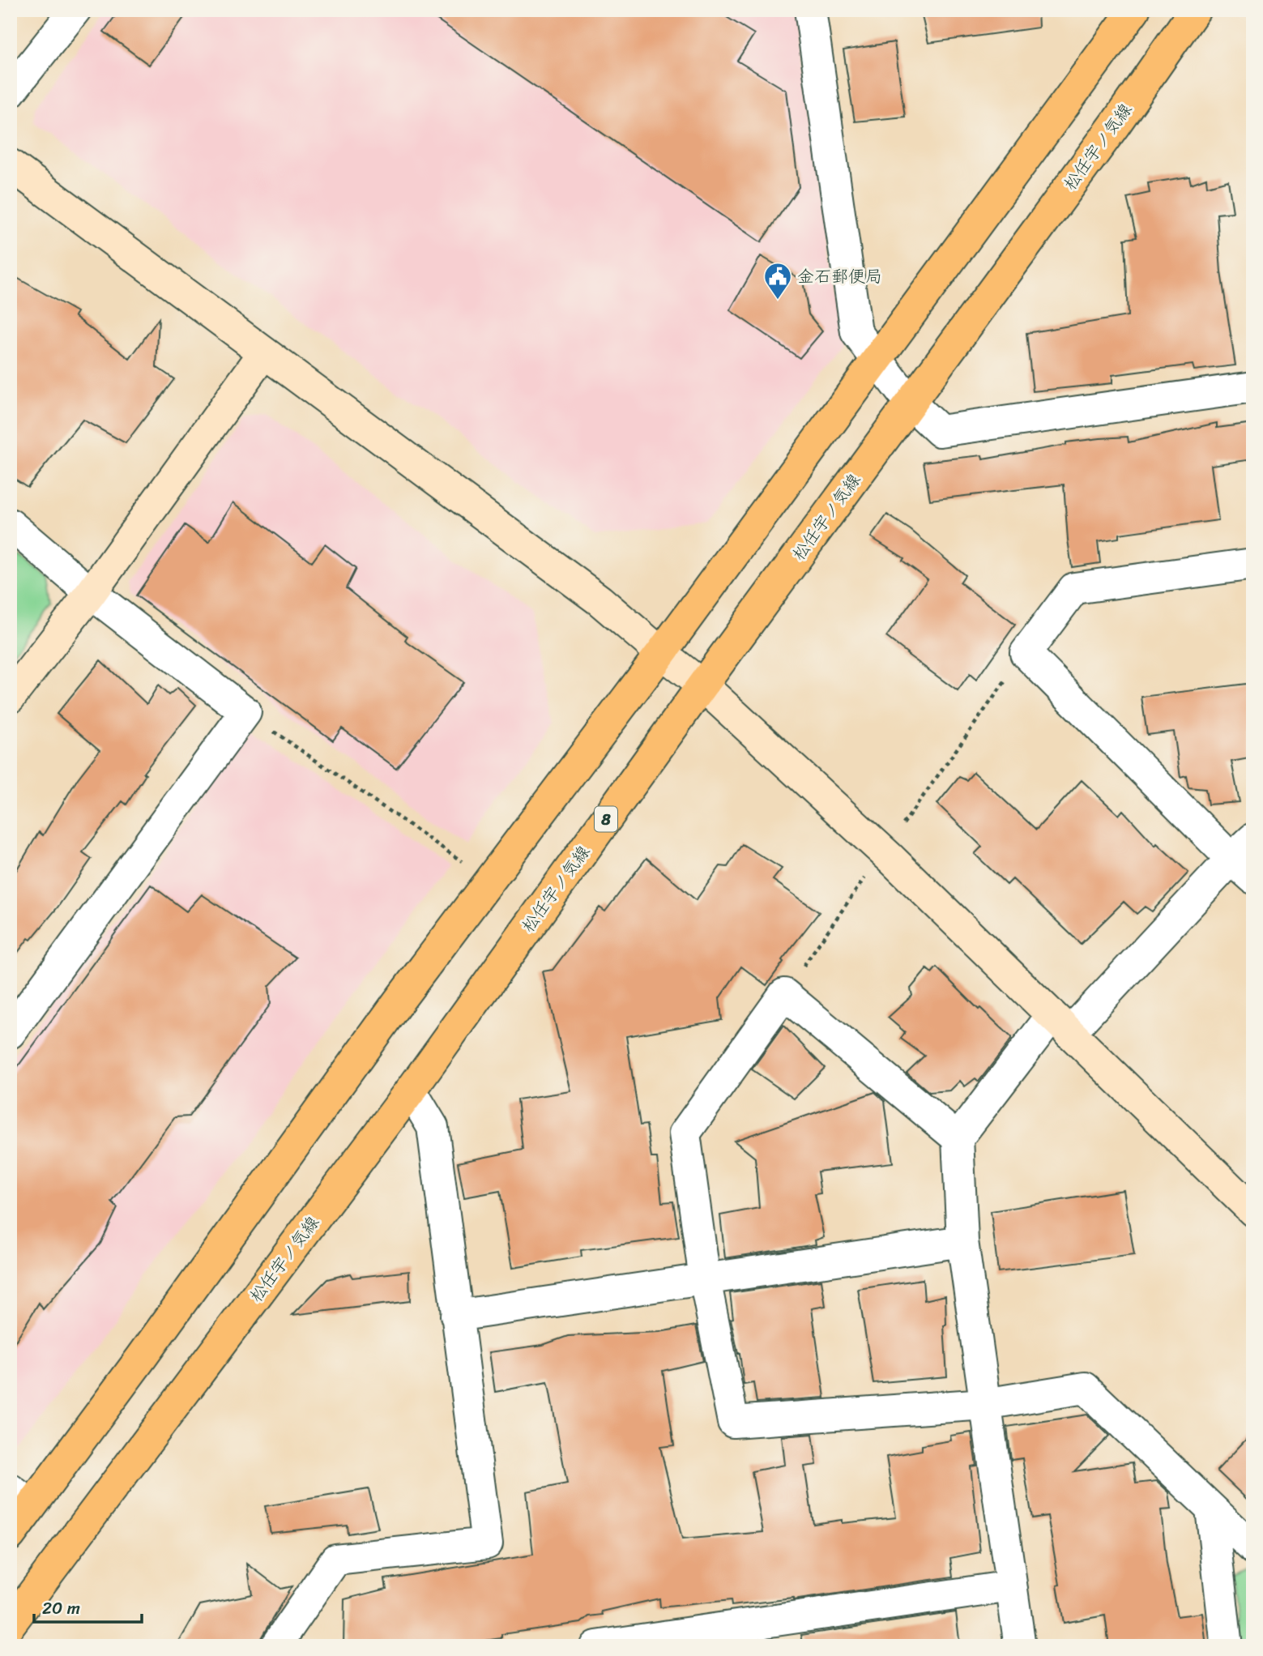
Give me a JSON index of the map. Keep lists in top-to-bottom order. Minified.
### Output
{"streets":{"main road":["松任宇ノ気線","8"]},"places":{"public building":["金石郵便局"]},"scale_bar":"20 m"}
